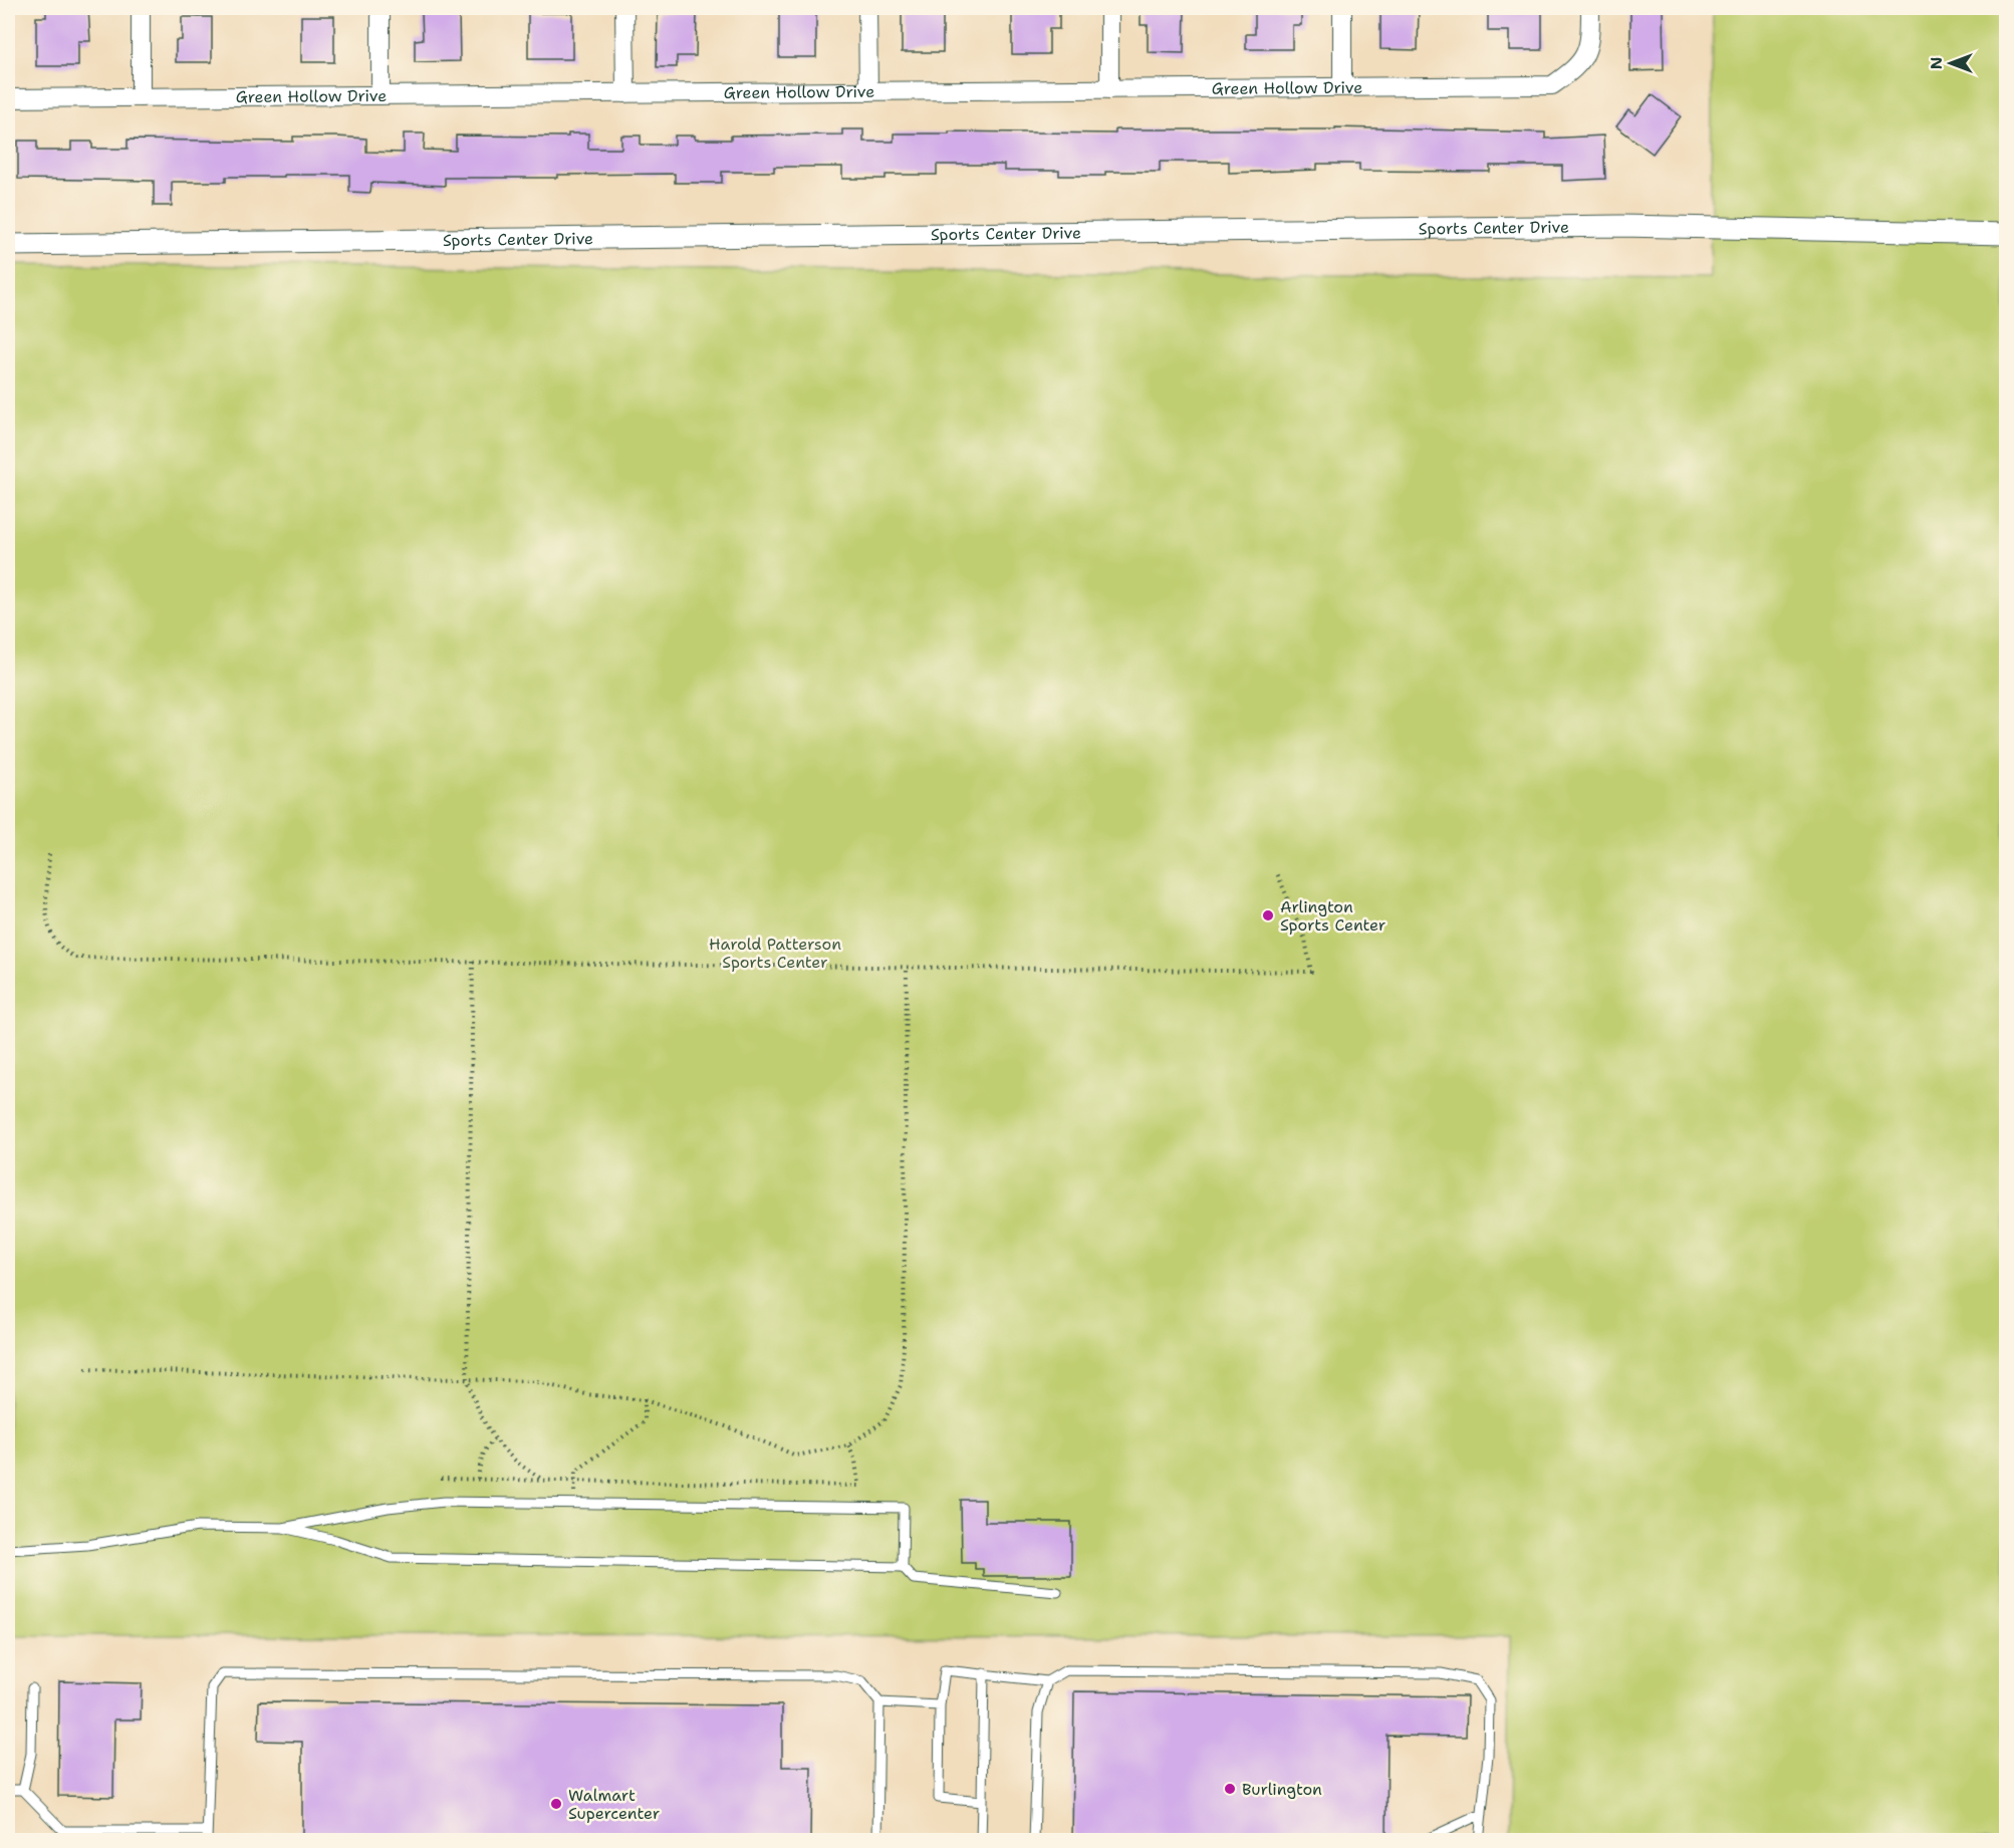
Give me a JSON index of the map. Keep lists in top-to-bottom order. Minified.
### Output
{"streets":{"street":["Green Hollow Drive","Sports Center Drive"]},"parks":["Harold Patterson Sports Center"],"places":["Arlington Sports Center","Burlington","Walmart Supercenter"],"north":"left"}
